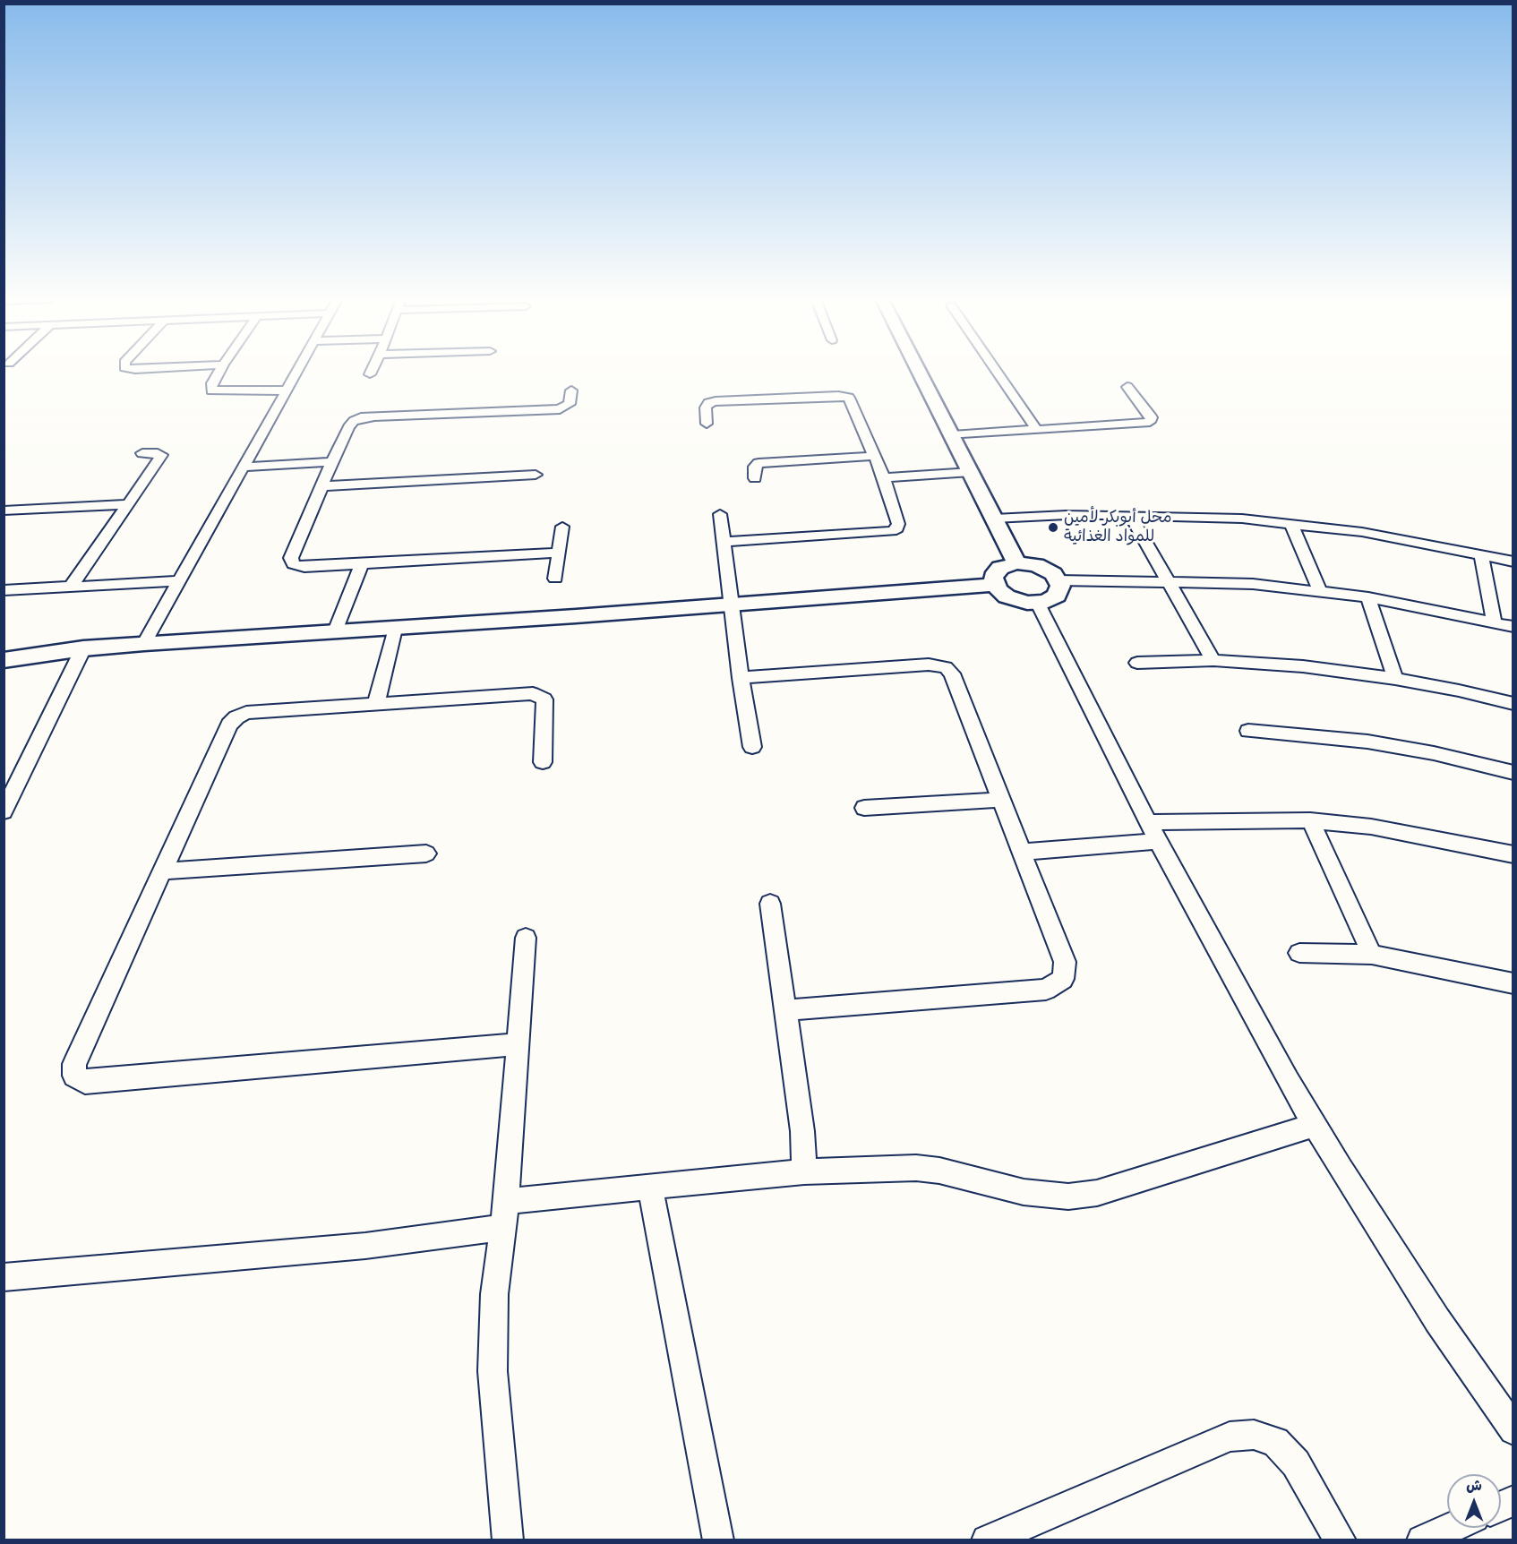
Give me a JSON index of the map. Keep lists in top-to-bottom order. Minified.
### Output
{"places":["محل أبوبكر لأمين للمواد الغذائية"],"north":"top"}
